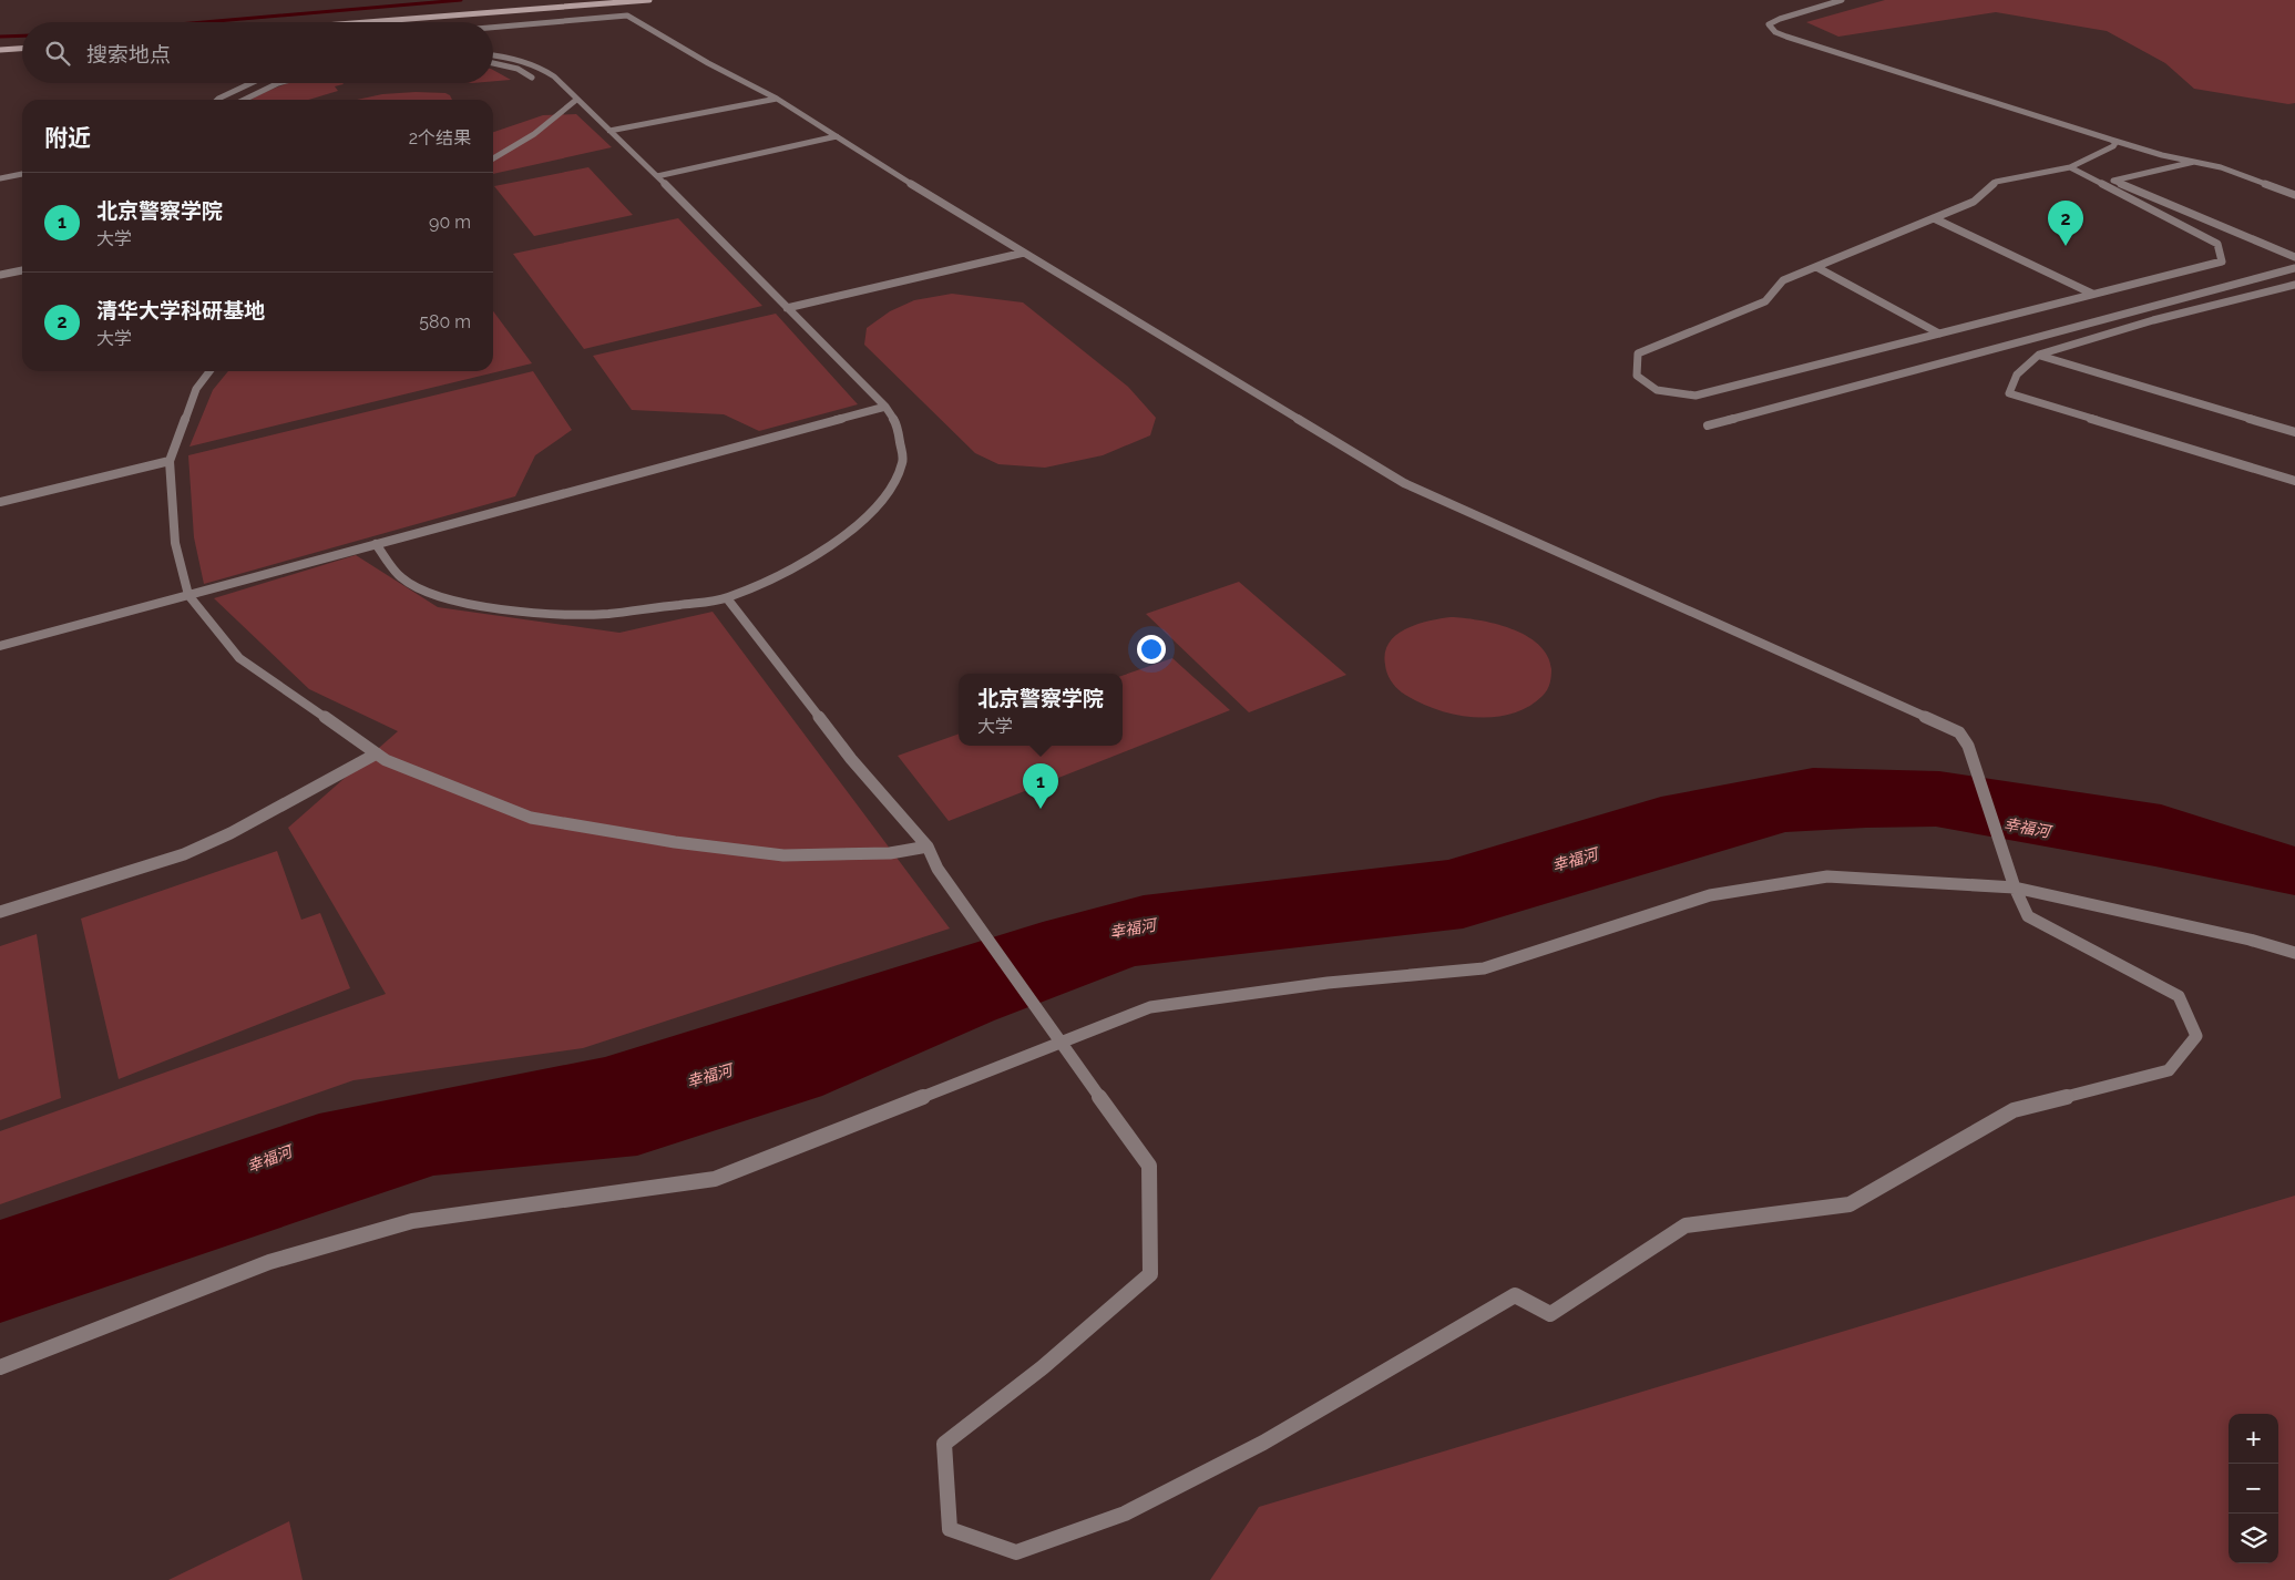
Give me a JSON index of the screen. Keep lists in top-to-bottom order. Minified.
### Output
{"water":["幸福河"],"page":{"search":"搜索地点","heading":["附近","2个结果"],"list":[{"mark":"1","name":"北京警察学院","note":"大学","value":"90 m"},{"mark":"2","name":"清华大学科研基地","note":"大学","value":"580 m"}],"pins":["2","1"],"popup":["北京警察学院","大学"],"map_buttons":["+","−"]}}
